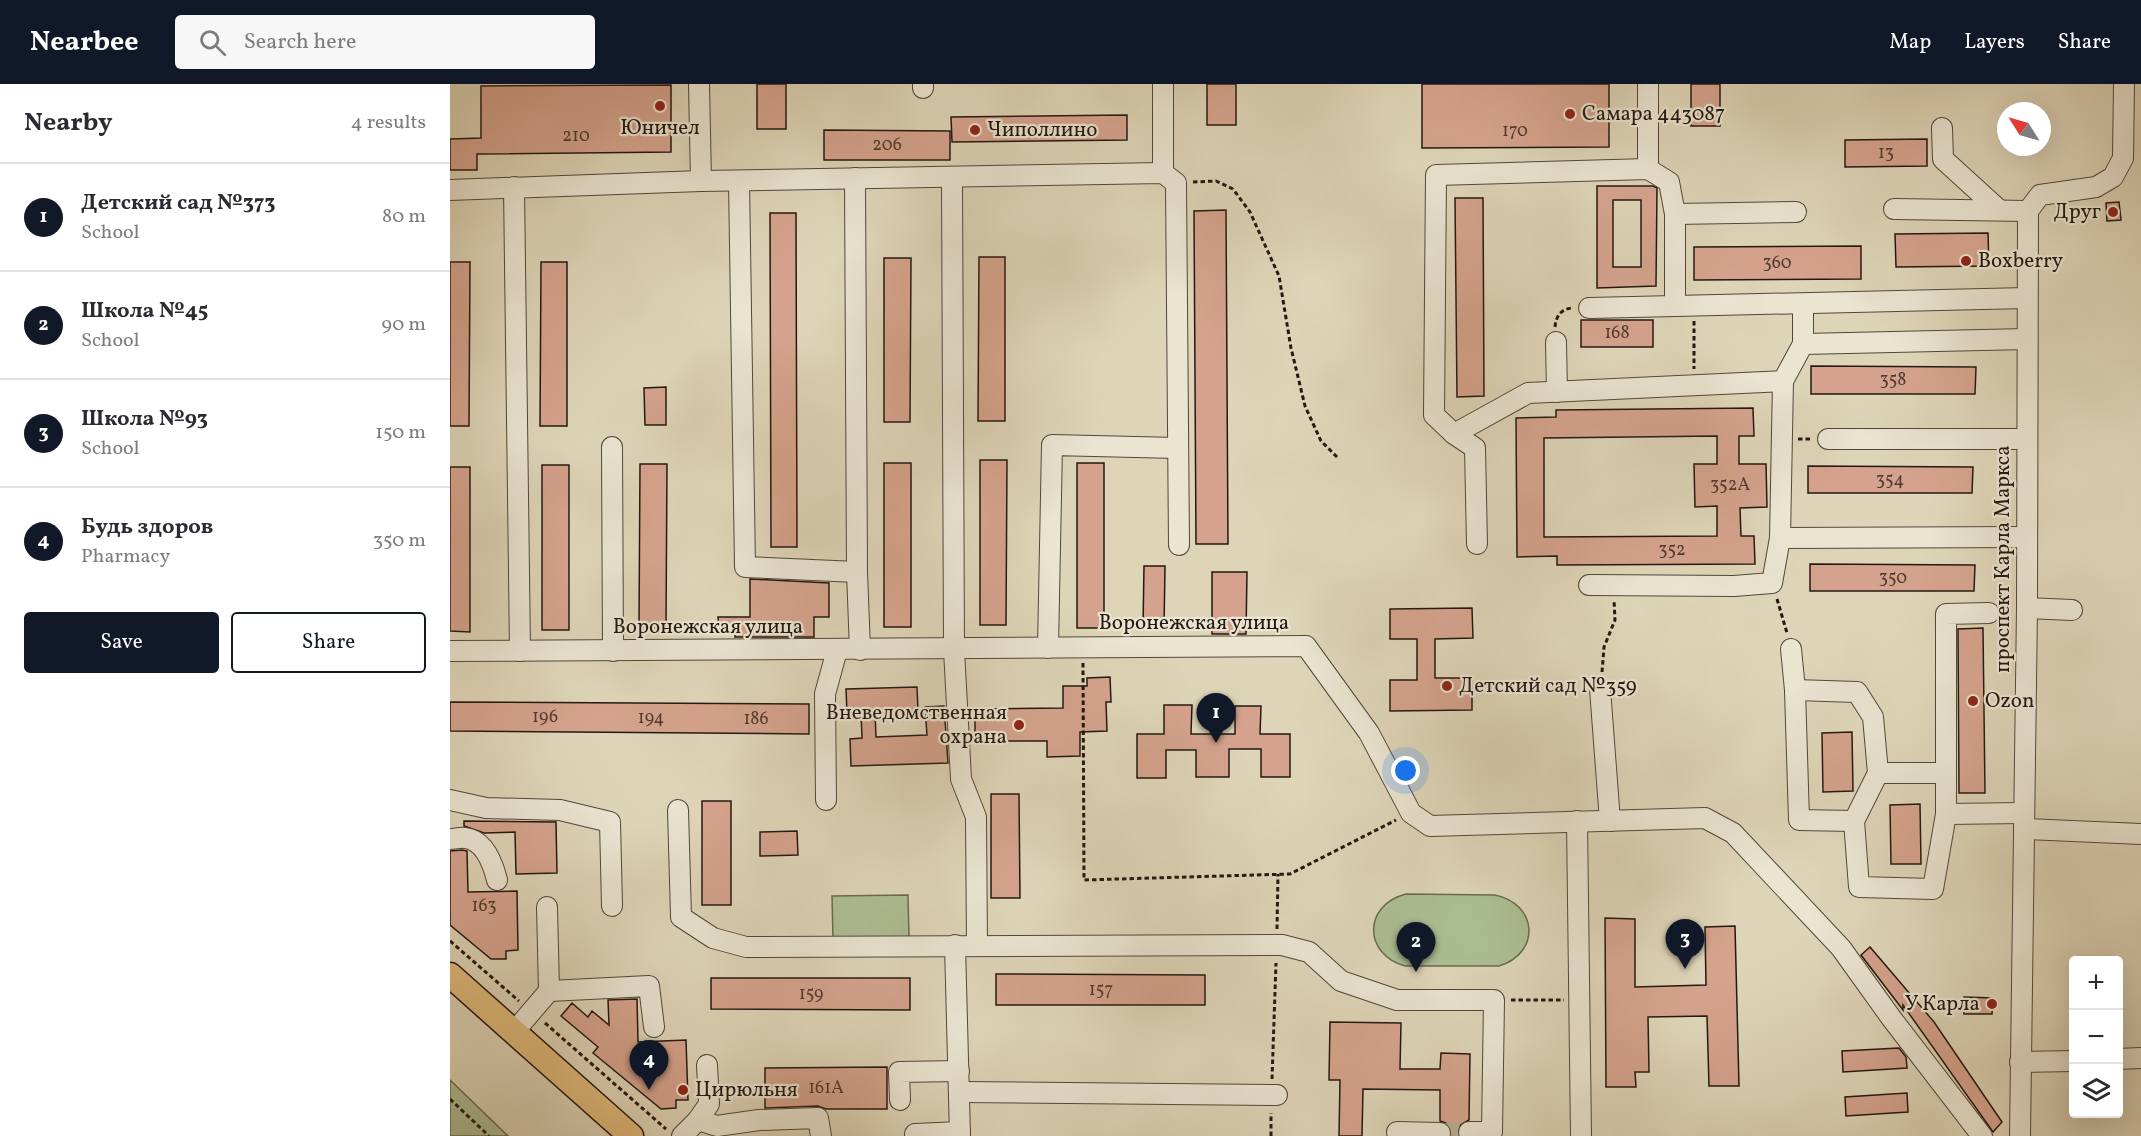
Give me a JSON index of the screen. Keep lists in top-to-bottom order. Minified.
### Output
{"streets":{"street":["проспект Карла Маркса","Воронежская улица"]},"places":["Юничел","Самара 443087","Чиполлино","Друг","Boxberry","Детский сад №359","Ozon","Вневедомственная охрана","У Карла","Цирюльня"],"house_numbers":["170","210","206","13","360","168","358","354","352А","352","350","196","194","186","163","157","159","161А"],"north":"top left","page":{"header":"Nearbee","search":"Search here","nav":["Map","Layers","Share"],"heading":["Nearby","4 results"],"list":[{"mark":"1","name":"Детский сад №373","note":"School","value":"80 m"},{"mark":"2","name":"Школа №45","note":"School","value":"90 m"},{"mark":"3","name":"Школа №93","note":"School","value":"150 m"},{"mark":"4","name":"Будь здоров","note":"Pharmacy","value":"350 m"}],"buttons":["Save","Share"],"pins":["1","3","2","4"],"map_buttons":["+","−"]}}
